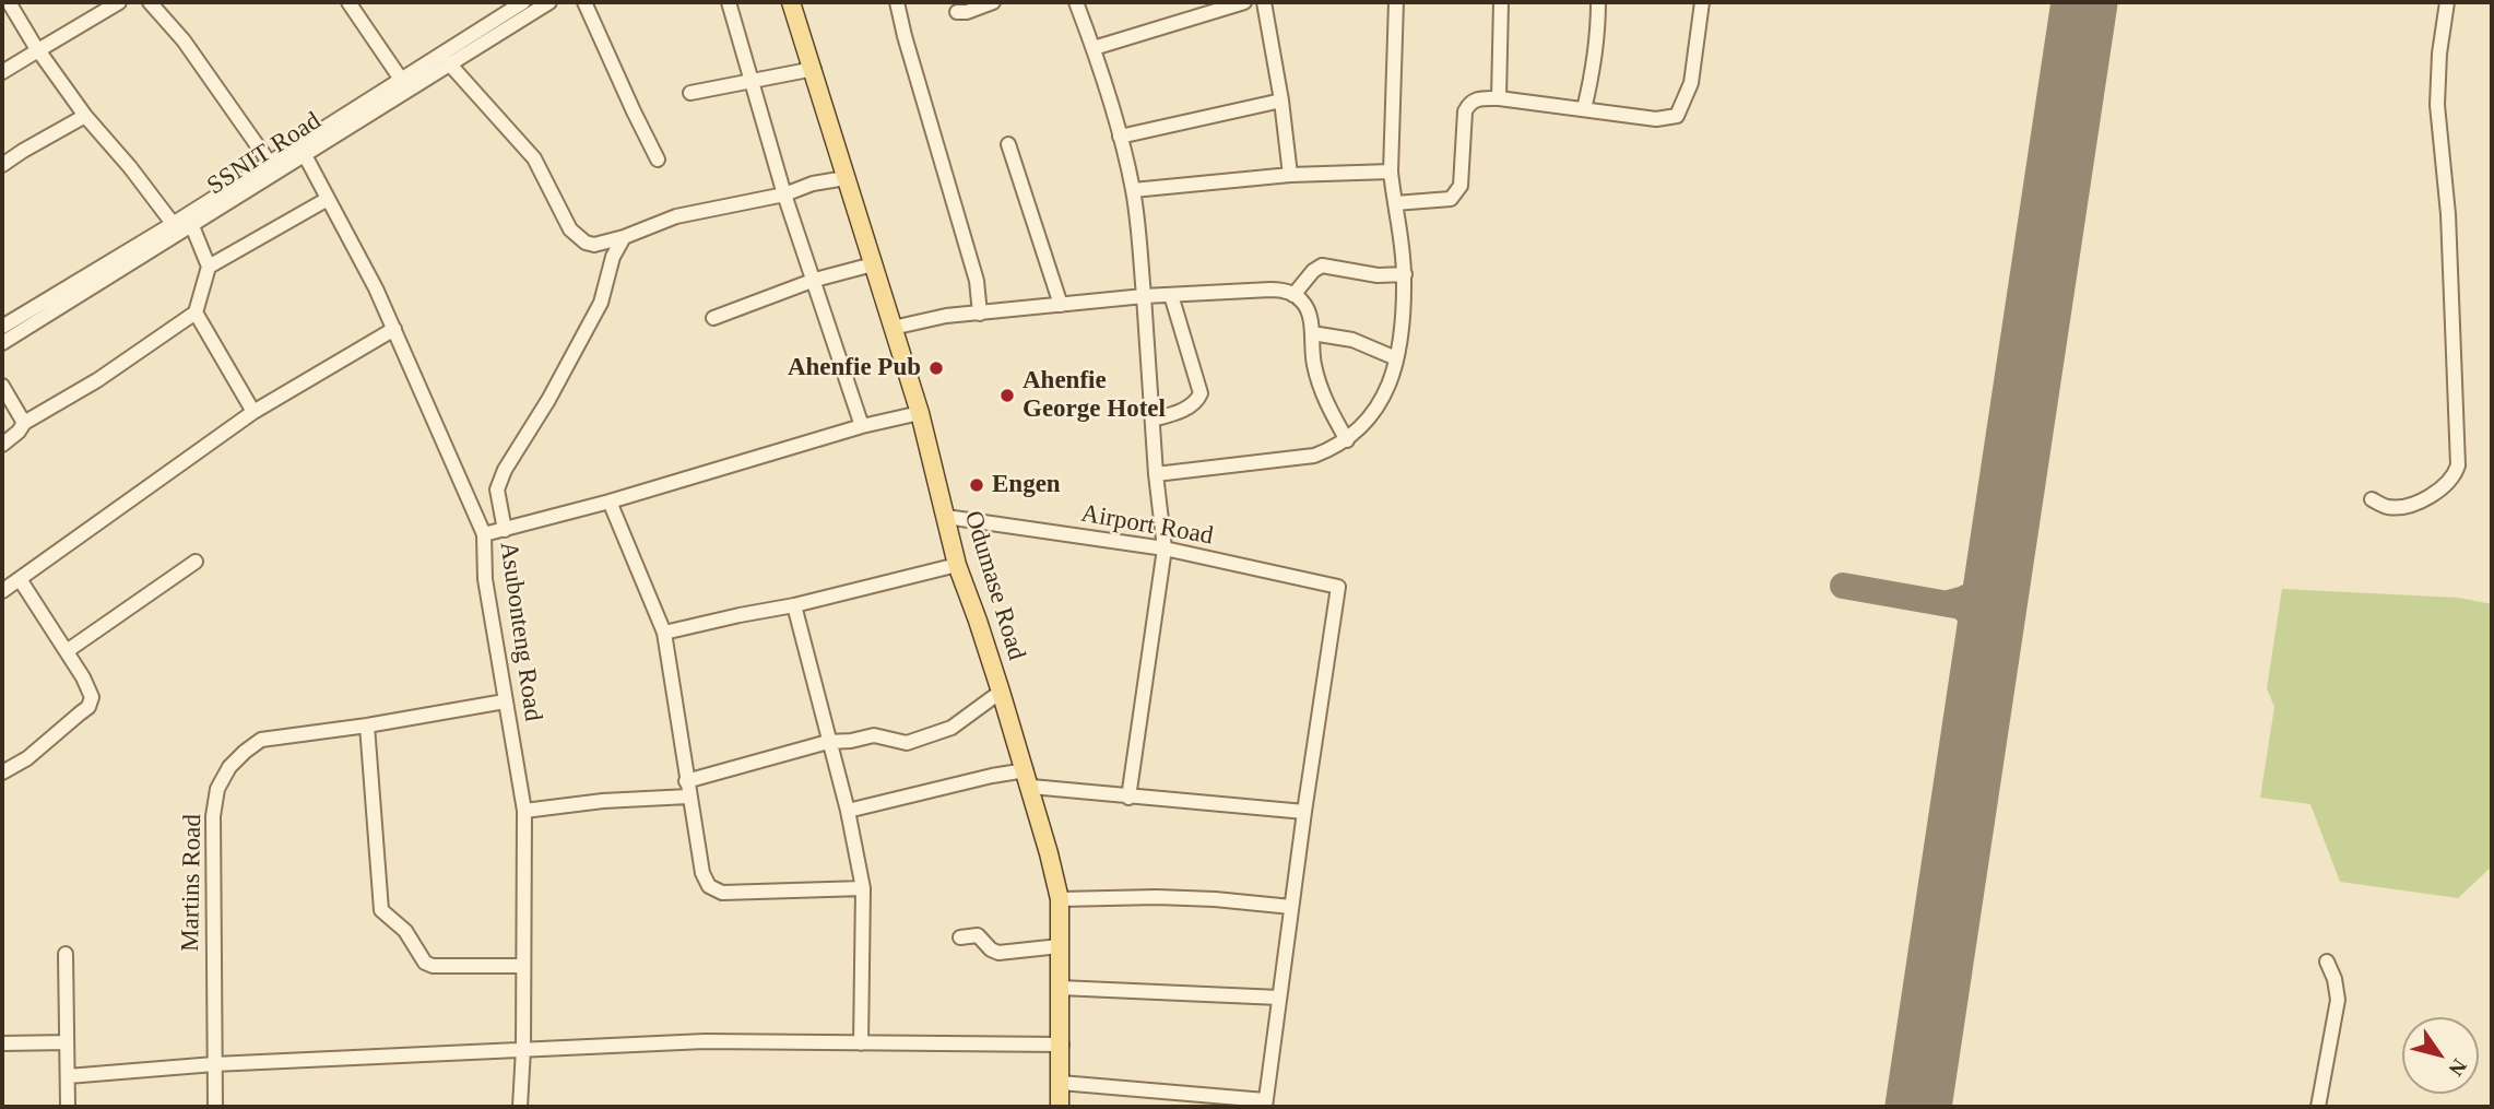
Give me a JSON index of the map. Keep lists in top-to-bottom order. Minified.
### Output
{"streets":{"main road":["Odumase Road"],"street":["SSNIT Road","Airport Road","Asubonteng Road","Martins Road"]},"crossings":[["SSNIT Road","Asubonteng Road"],["Airport Road","Odumase Road"],["Asubonteng Road","Martins Road"]],"places":["Ahenfie Pub","Ahenfie George Hotel","Engen"],"north":"bottom right"}
